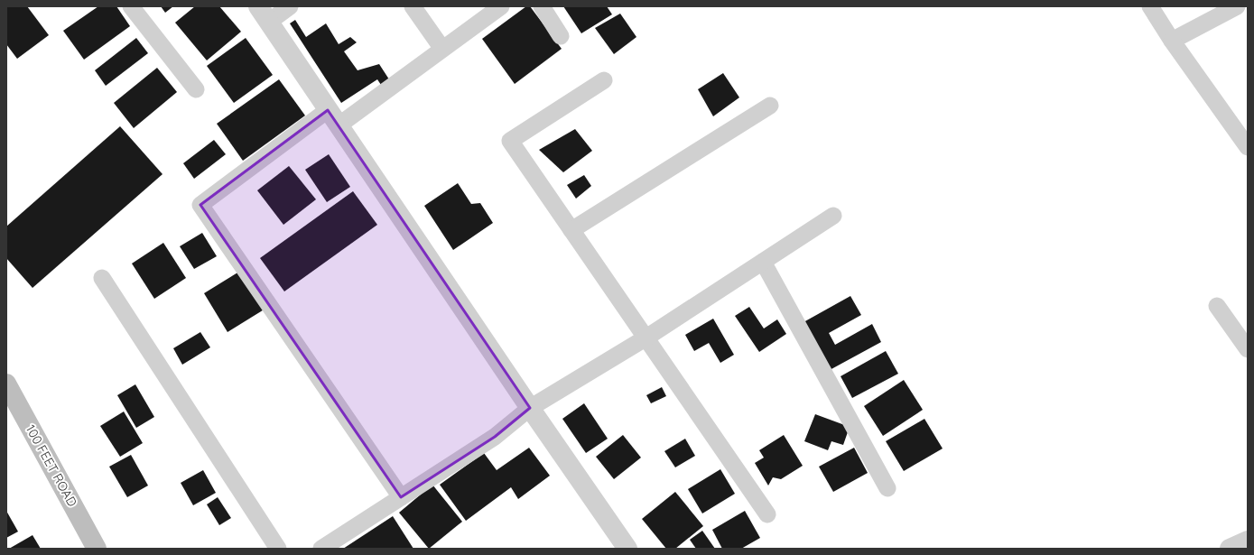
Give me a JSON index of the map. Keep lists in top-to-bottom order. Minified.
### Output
{"streets":{"main road":["100 FEET ROAD"]}}
